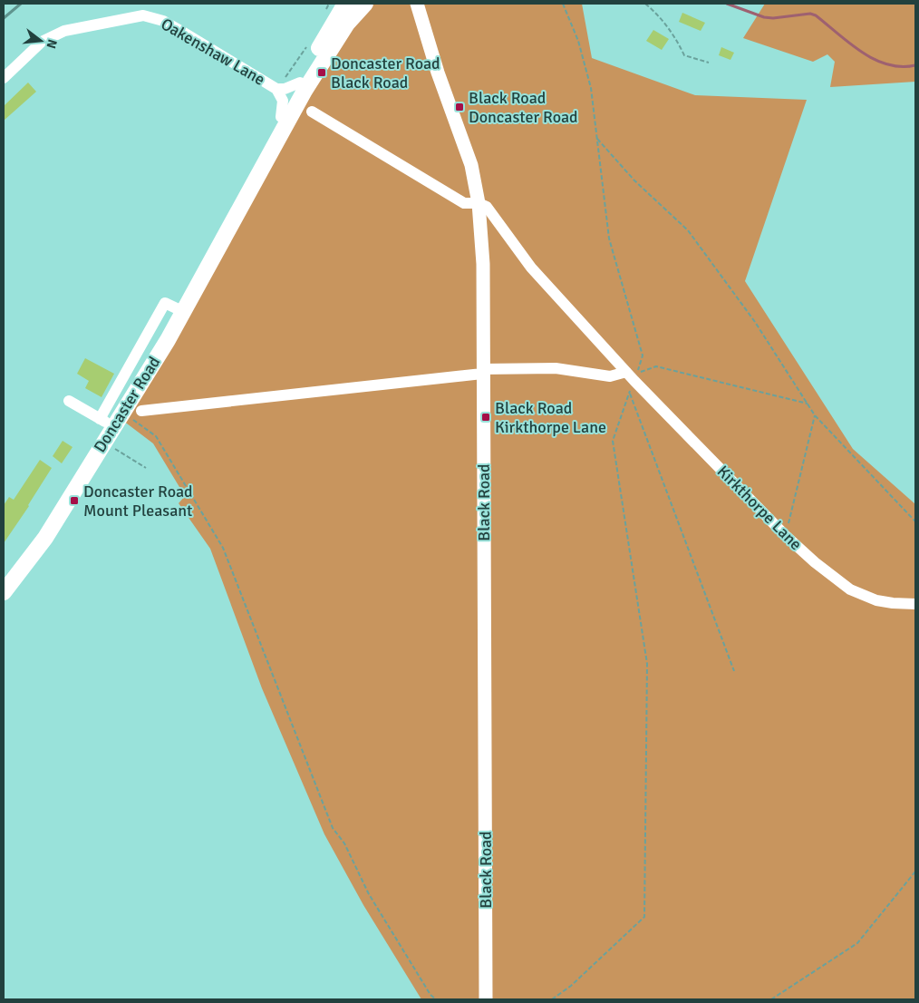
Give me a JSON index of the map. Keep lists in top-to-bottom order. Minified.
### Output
{"streets":{"highway":["Doncaster Road"],"main road":["Black Road"],"street":["Oakenshaw Lane","Kirkthorpe Lane"]},"crossings":[["Oakenshaw Lane","Doncaster Road"],["Black Road","Kirkthorpe Lane"]],"places":{"transit":["Doncaster Road Black Road","Black Road Doncaster Road","Black Road Kirkthorpe Lane","Doncaster Road Mount Pleasant"]},"north":"right"}
